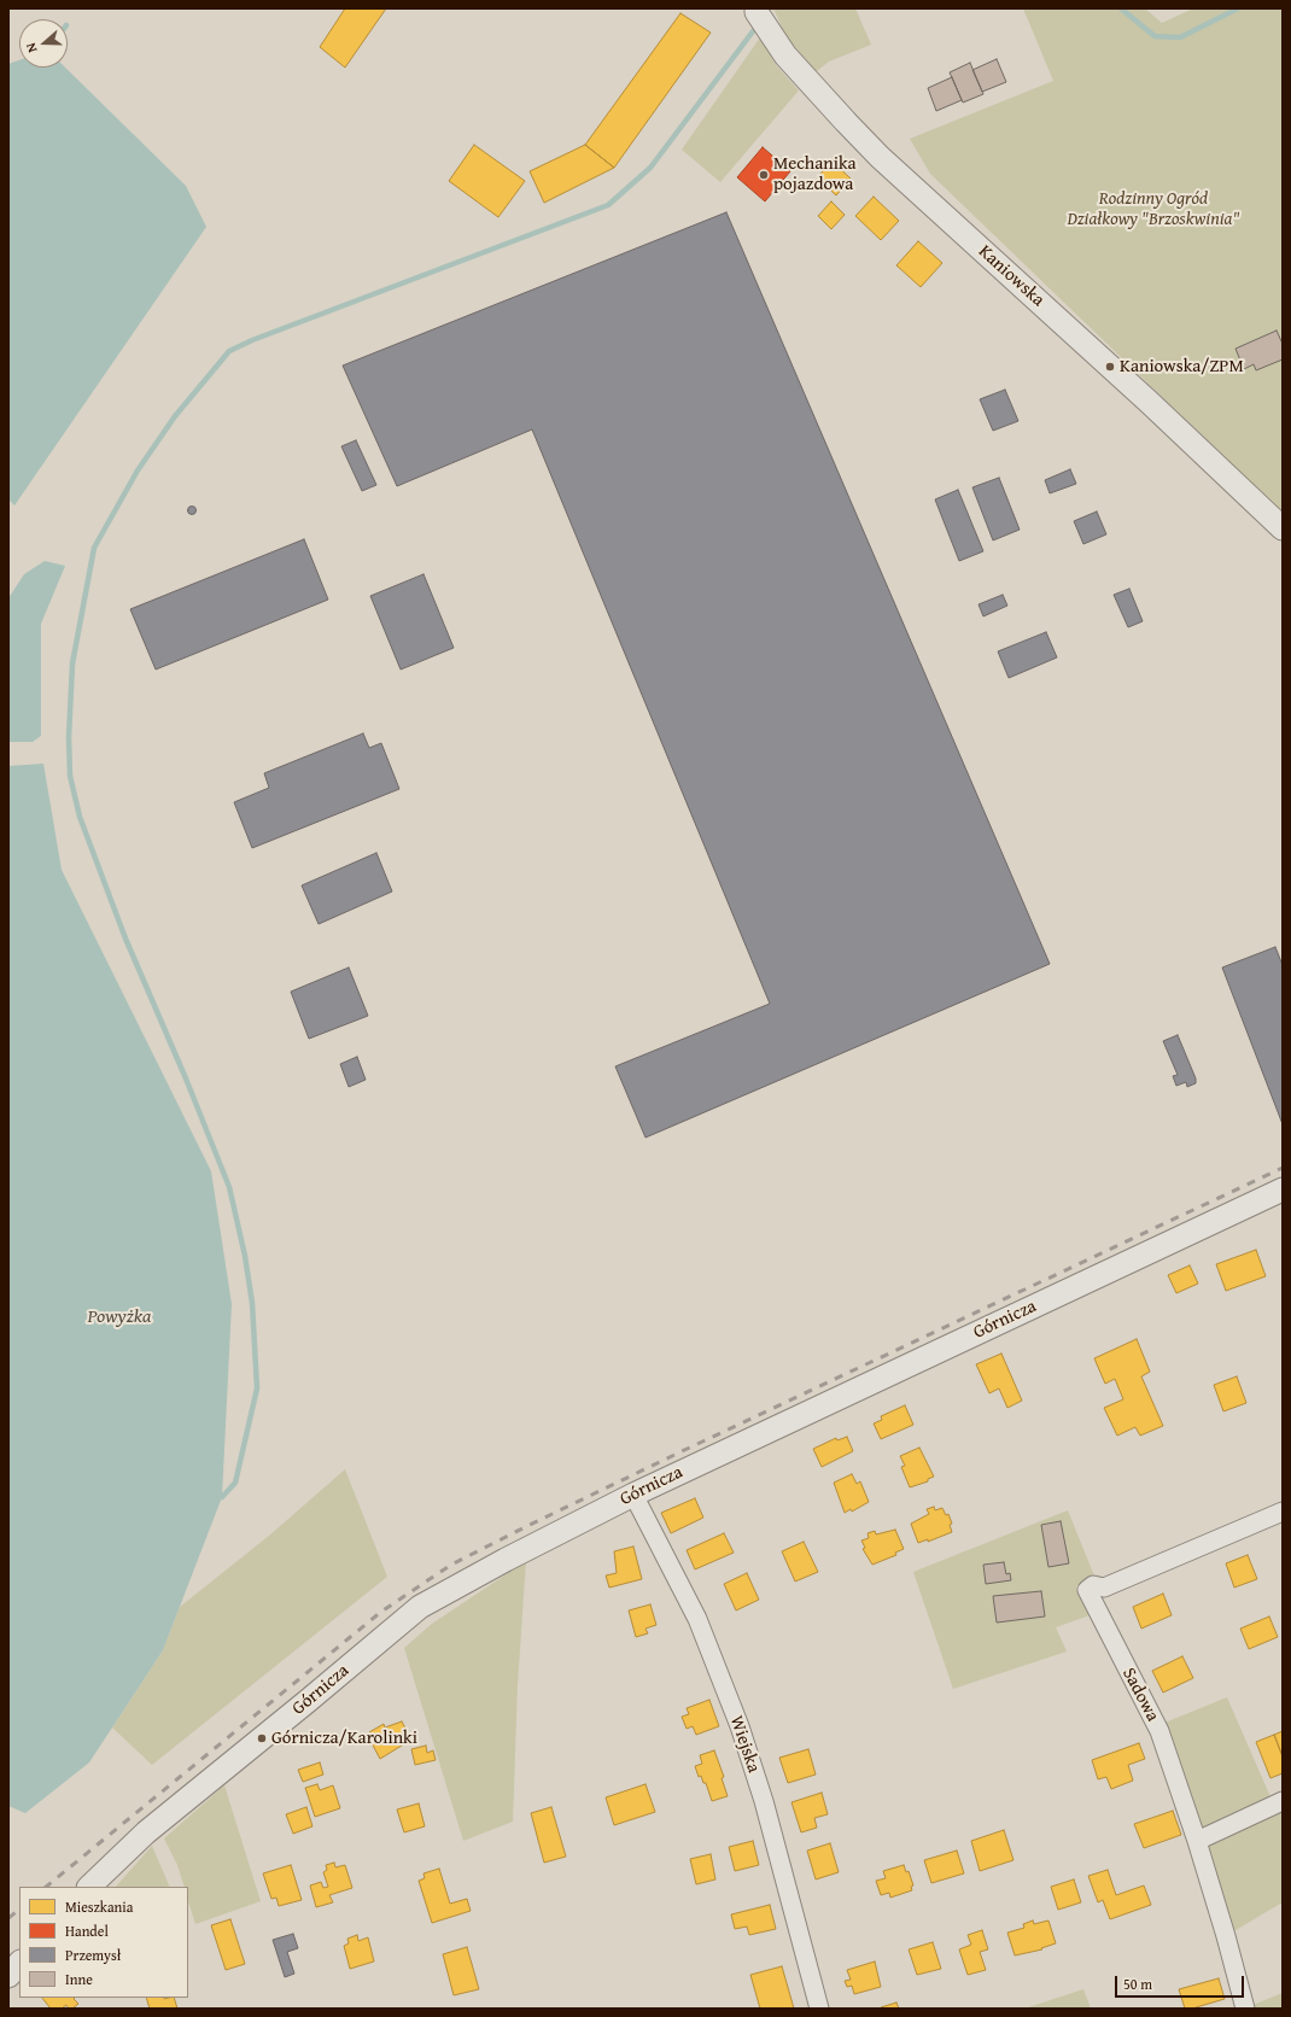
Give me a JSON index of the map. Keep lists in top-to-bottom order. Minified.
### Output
{"streets":{"street":["Kaniowska","Górnicza","Sadowa","Wiejska"]},"crossings":[["Górnicza","Wiejska"]],"water":["Powyżka"],"parks":["Rodzinny Ogród Działkowy \"Brzoskwinia\""],"places":["Mechanika pojazdowa","Kaniowska/ZPM","Górnicza/Karolinki"],"legend":["Mieszkania","Handel","Przemysł","Inne"],"scale_bar":"50 m","north":"left"}
